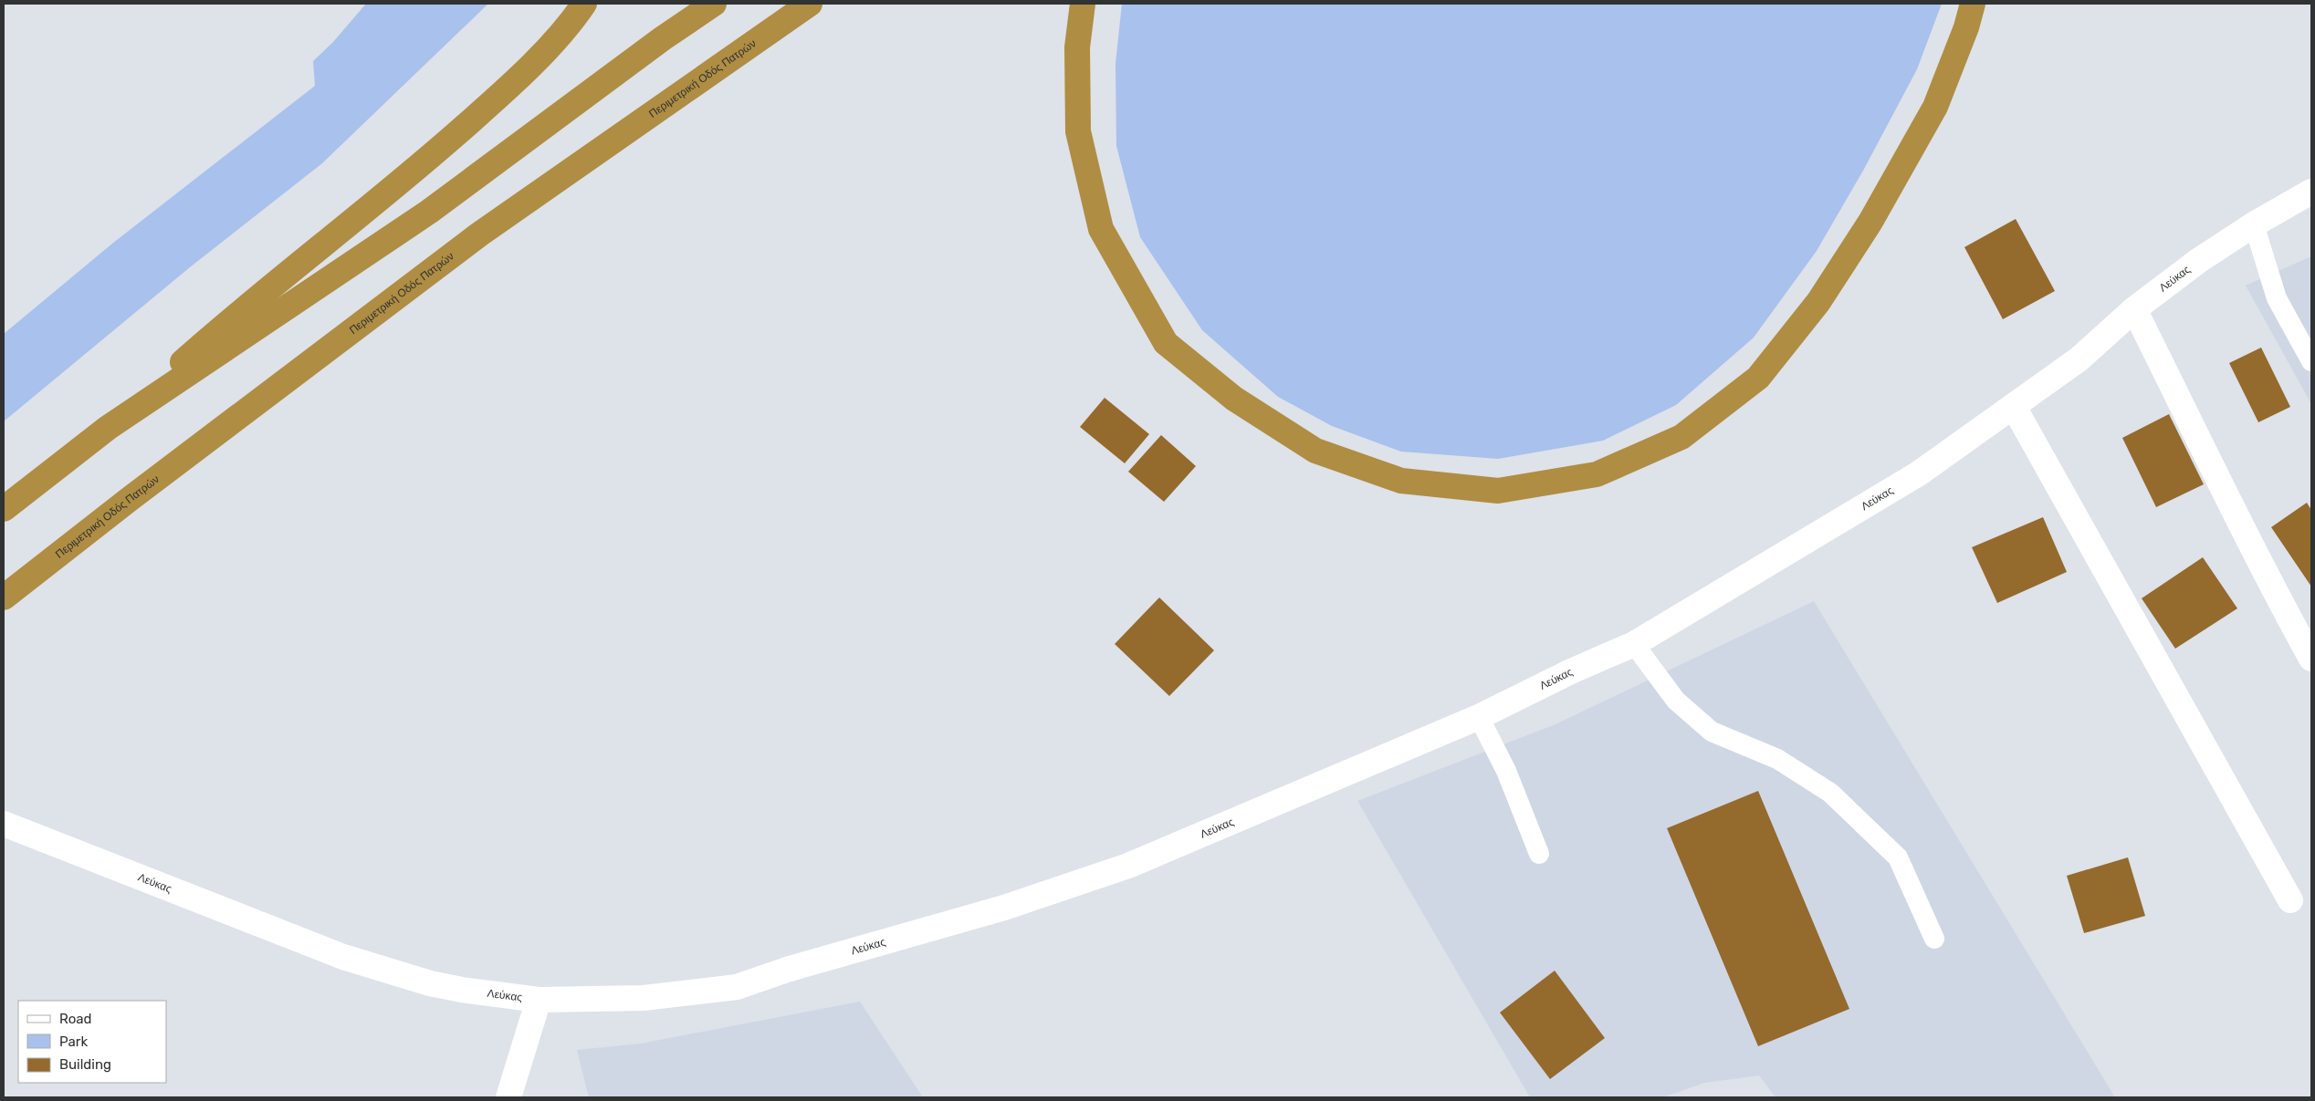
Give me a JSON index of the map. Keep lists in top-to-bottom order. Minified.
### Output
{"streets":{"highway":["Περιμετρική Οδός Πατρών"],"street":["Λεύκας"]},"legend":["Road","Park","Building"]}
